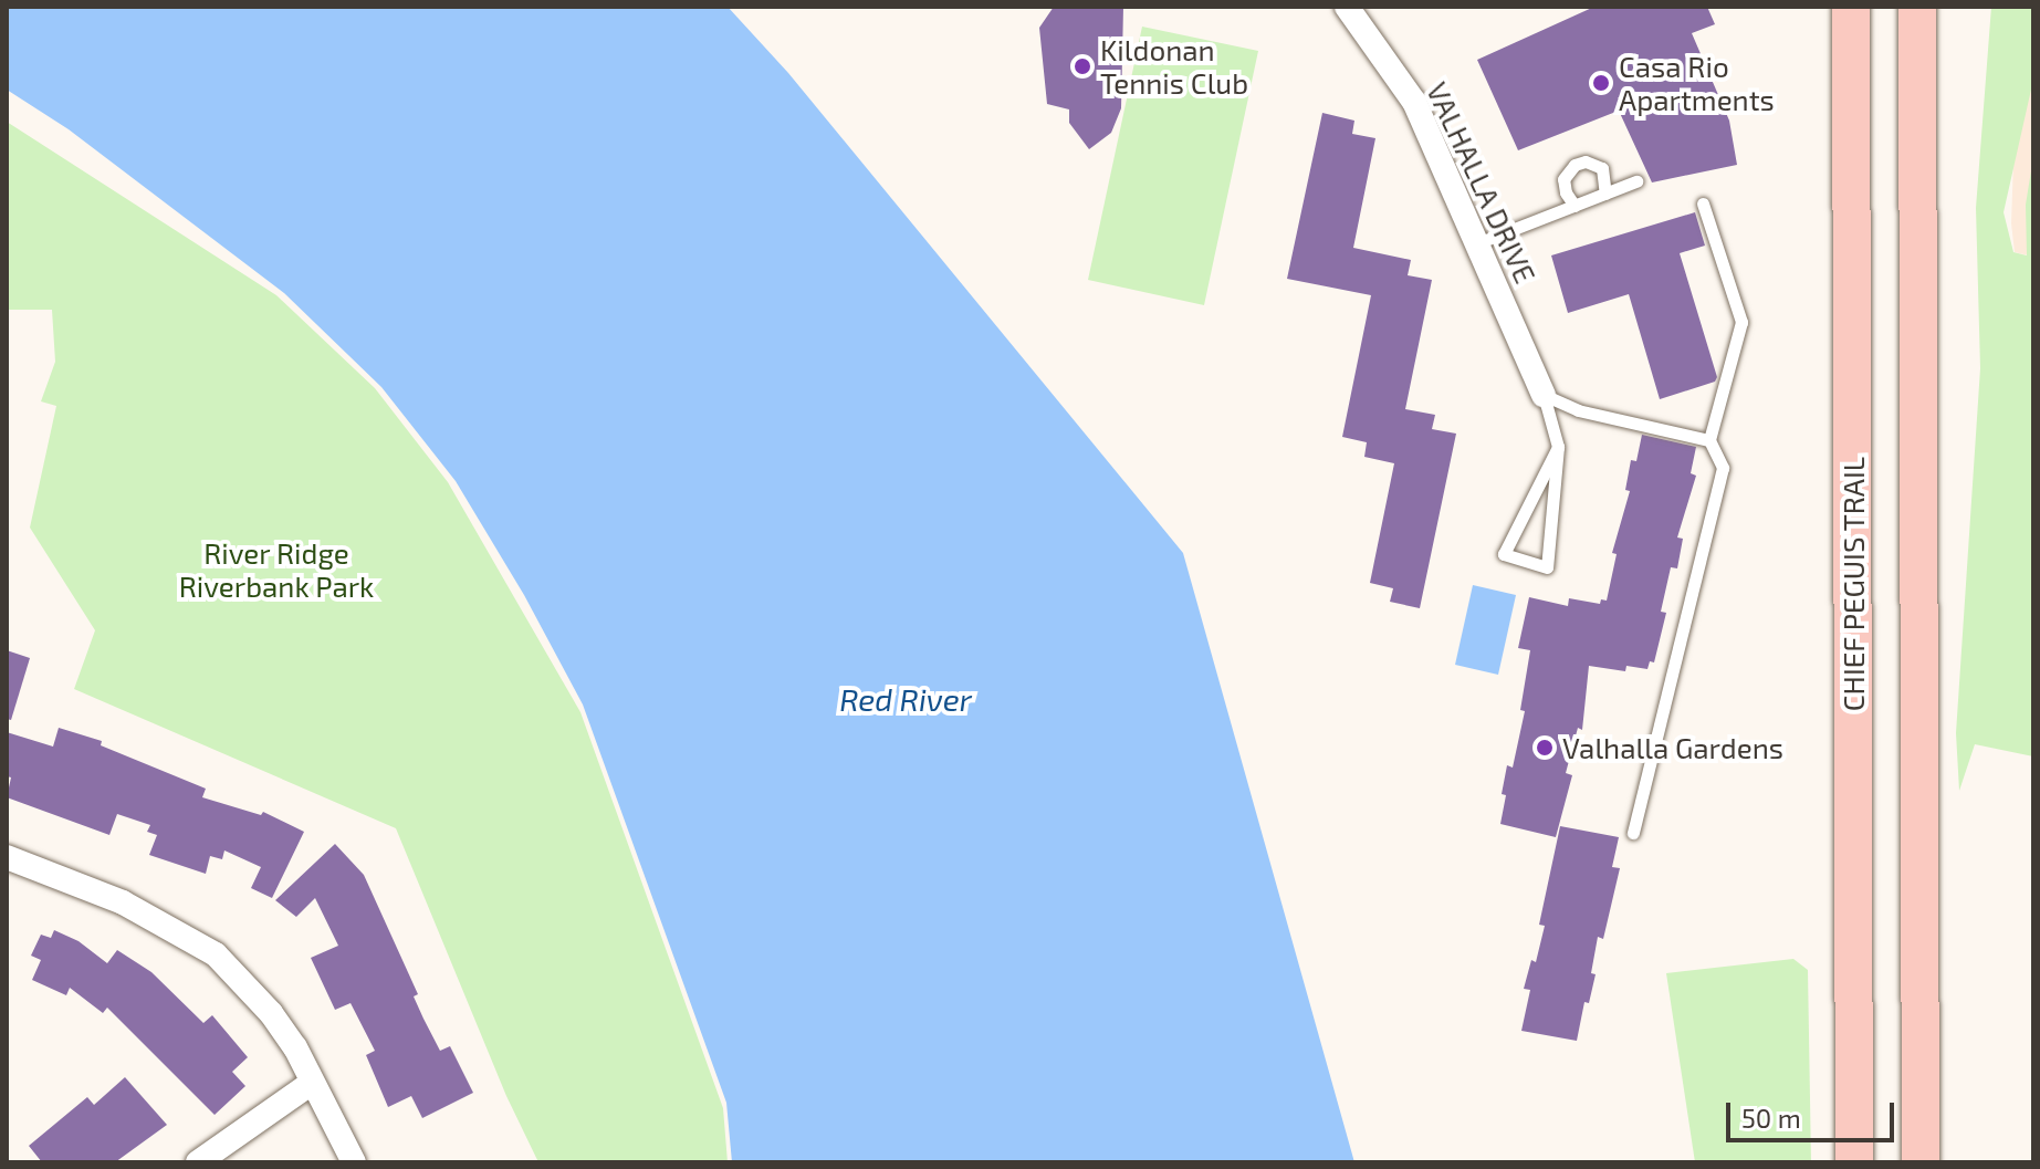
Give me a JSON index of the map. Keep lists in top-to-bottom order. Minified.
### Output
{"streets":{"main road":["CHIEF PEGUIS TRAIL"],"street":["VALHALLA DRIVE"]},"water":["Red River"],"parks":["River Ridge Riverbank Park"],"places":["Kildonan Tennis Club","Casa Rio Apartments","Valhalla Gardens"],"scale_bar":"50 m"}
